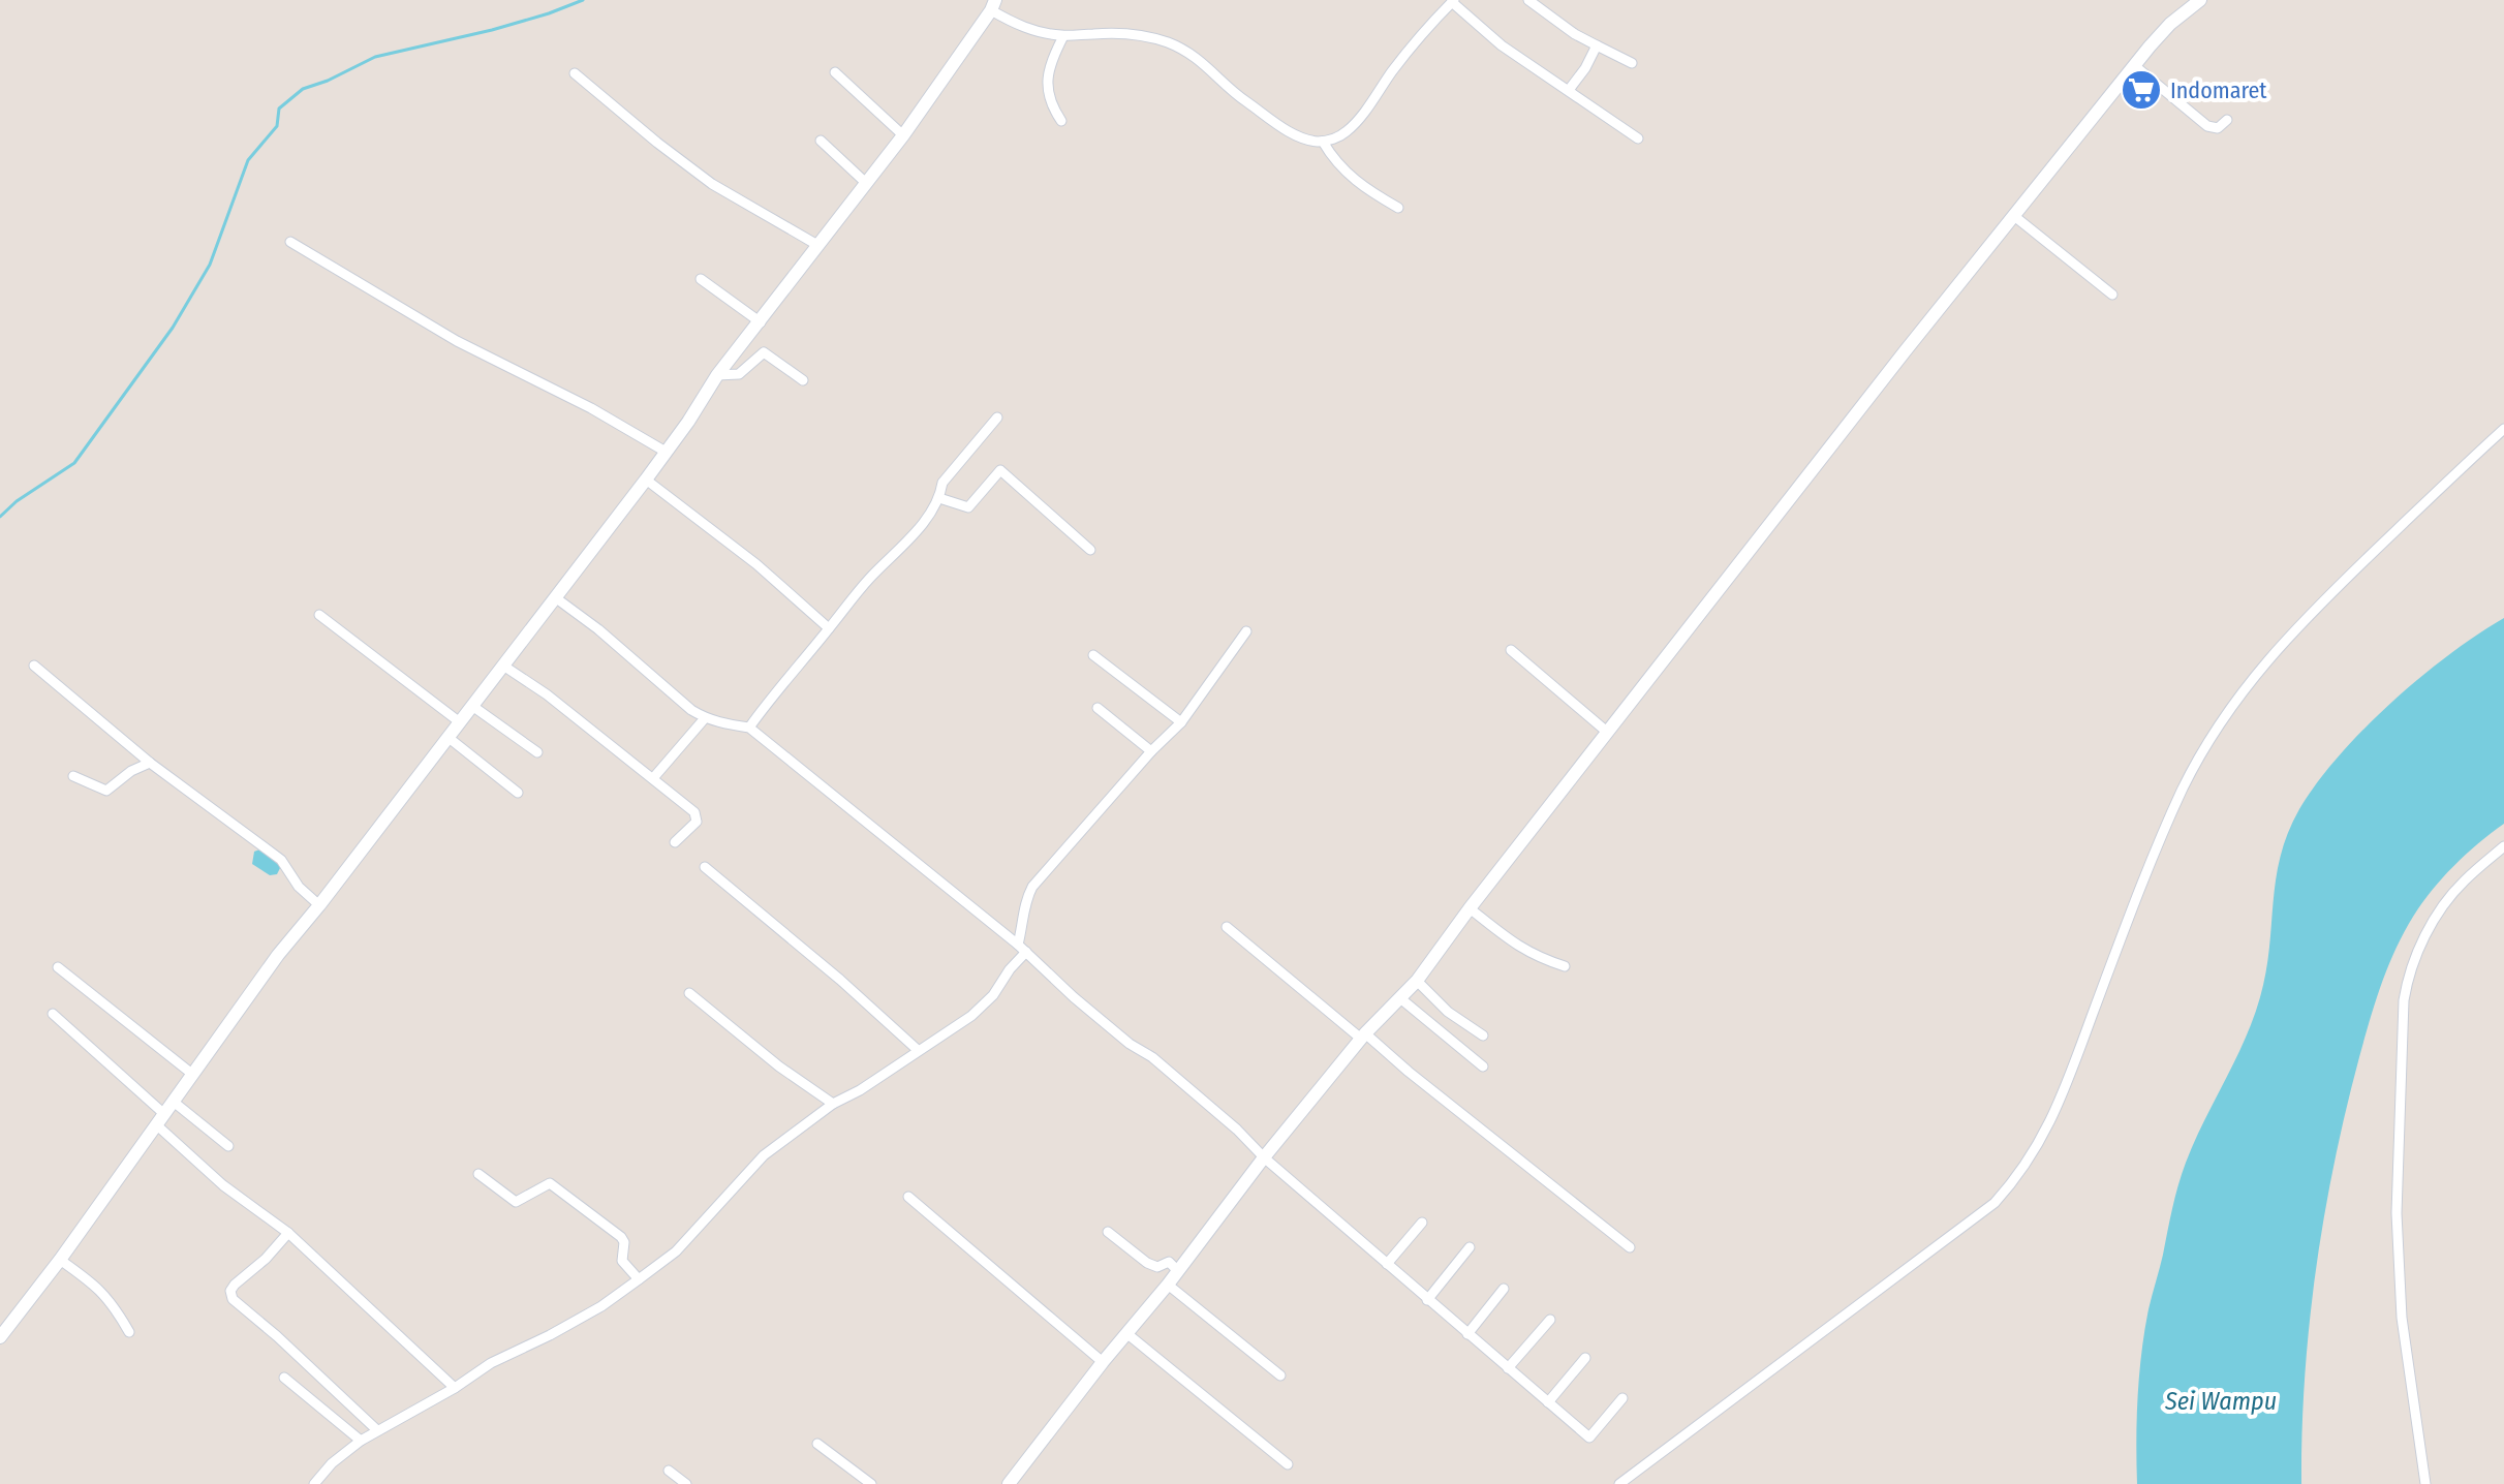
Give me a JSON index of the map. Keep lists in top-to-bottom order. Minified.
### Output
{"water":["Sei Wampu"],"places":{"supermarket":["Indomaret"]}}
